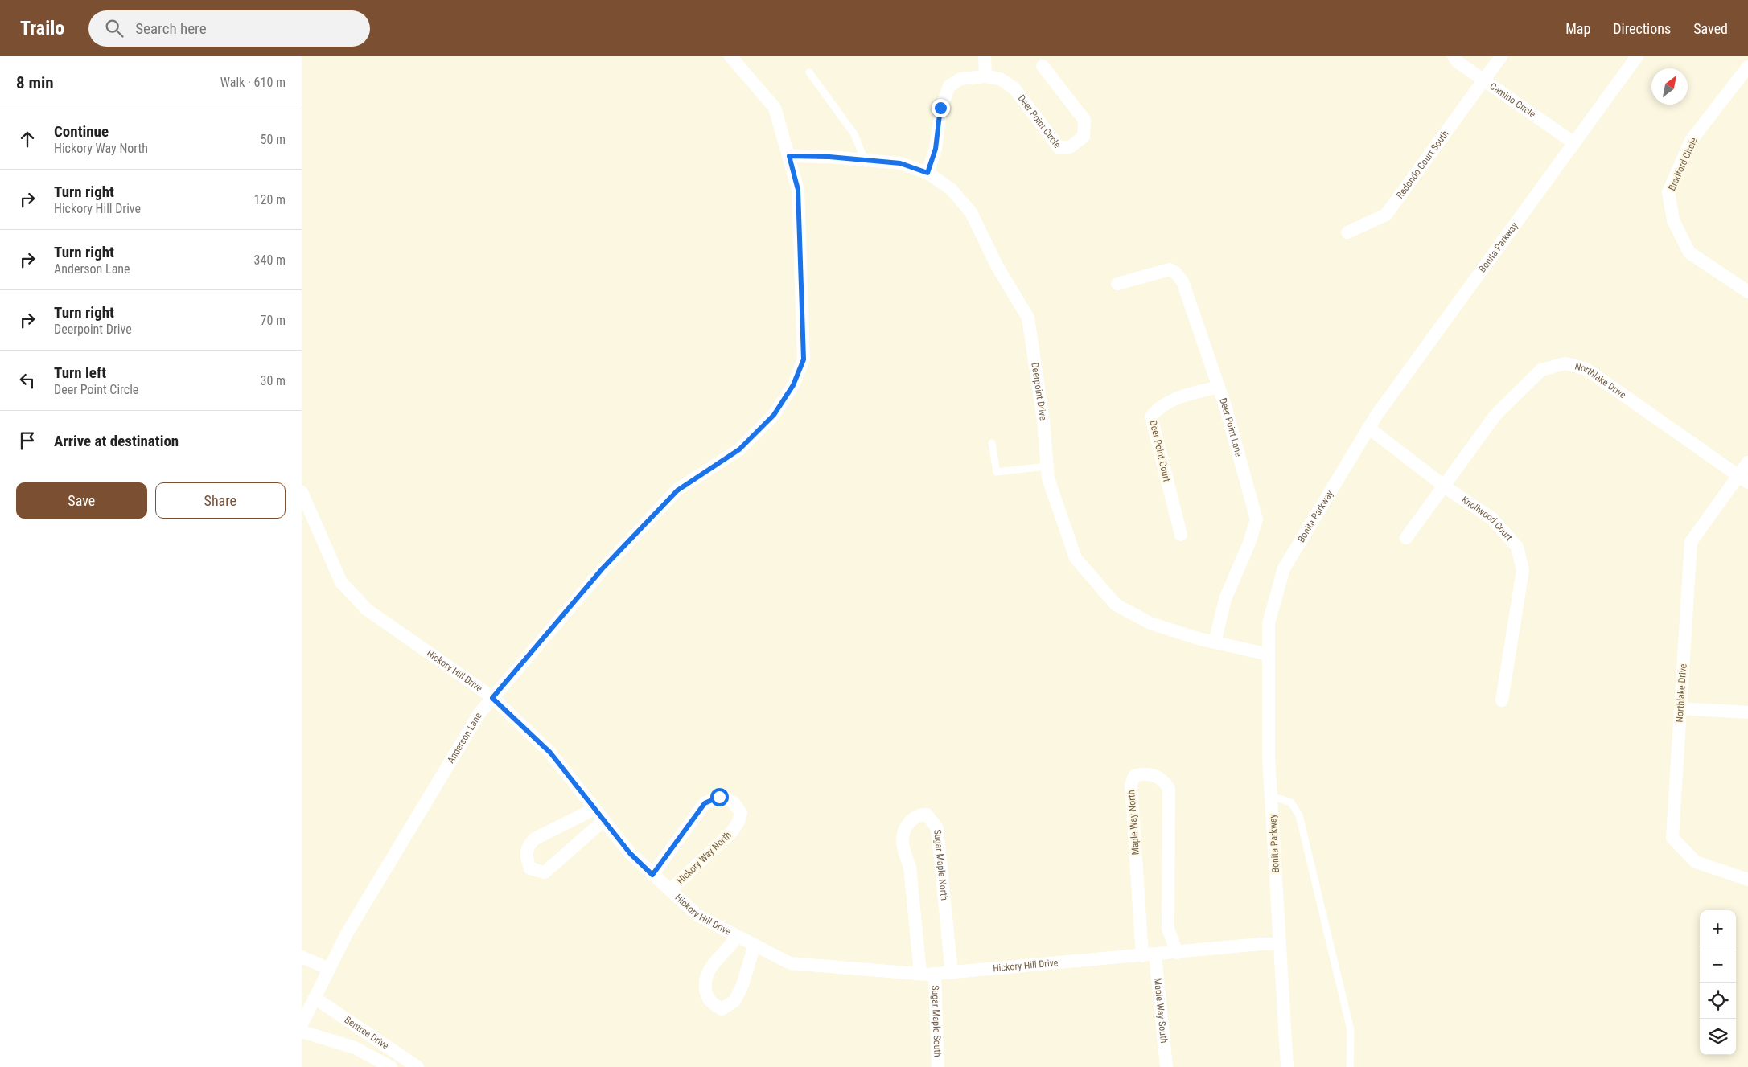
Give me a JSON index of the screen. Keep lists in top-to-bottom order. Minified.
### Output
{"streets":{"street":["Camino Circle","Deer Point Circle","Bradford Circle","Redondo Court South","Bonita Parkway","Northlake Drive","Deerpoint Drive","Deer Point Lane","Deer Point Court","Knollwood Court","Hickory Hill Drive","Anderson Lane","Maple Way North","Hickory Way North","Sugar Maple North","Maple Way South","Sugar Maple South","Bentree Drive"]},"crossings":[["Camino Circle","Redondo Court South"],["Camino Circle","Bonita Parkway"],["Deer Point Circle","Deerpoint Drive"],["Bonita Parkway","Deerpoint Drive"],["Bonita Parkway","Knollwood Court"],["Bonita Parkway","Hickory Hill Drive"],["Northlake Drive","Knollwood Court"],["Deerpoint Drive","Deer Point Lane"],["Deerpoint Drive","Anderson Lane"],["Deer Point Lane","Deer Point Court"],["Hickory Hill Drive","Anderson Lane"],["Hickory Hill Drive","Maple Way North"],["Hickory Hill Drive","Hickory Way North"],["Hickory Hill Drive","Sugar Maple North"],["Hickory Hill Drive","Maple Way South"],["Hickory Hill Drive","Sugar Maple South"],["Anderson Lane","Bentree Drive"]],"north":"top right","page":{"header":"Trailo","search":"Search here","nav":["Map","Directions","Saved"],"heading":["8 min","Walk · 610 m"],"list":[["Continue","Hickory Way North","50 m"],["Turn right","Hickory Hill Drive","120 m"],["Turn right","Anderson Lane","340 m"],["Turn right","Deerpoint Drive","70 m"],["Turn left","Deer Point Circle","30 m"],"Arrive at destination"],"buttons":["Save","Share"],"map_buttons":["+","−"]}}
